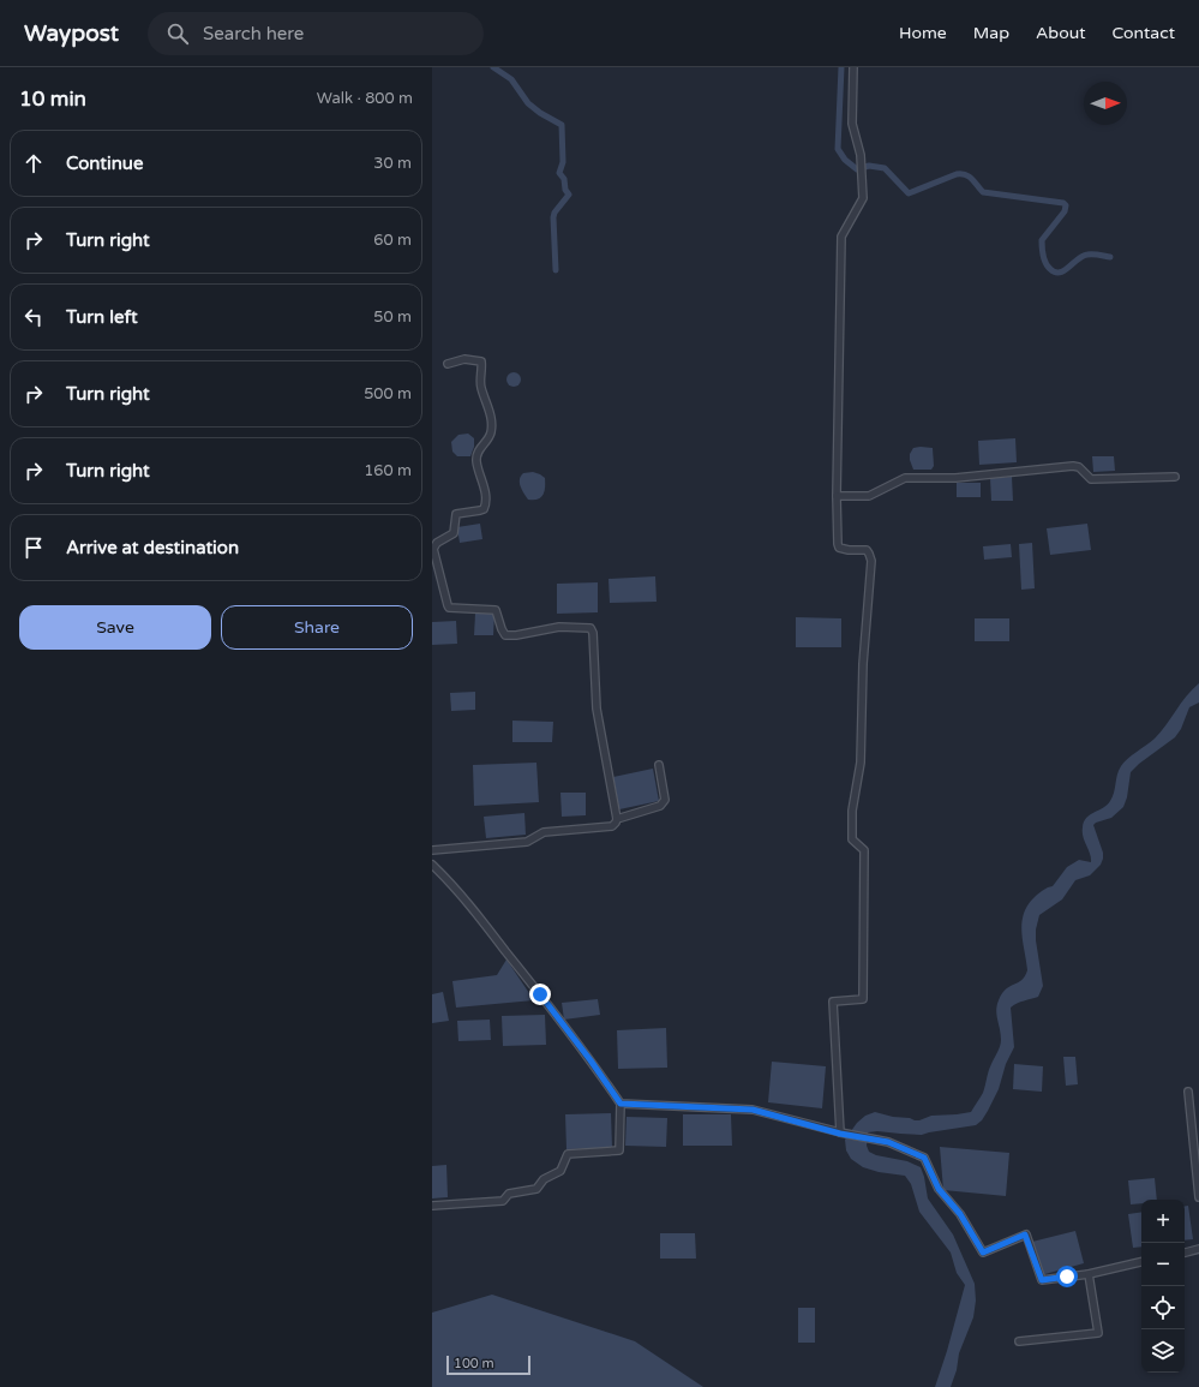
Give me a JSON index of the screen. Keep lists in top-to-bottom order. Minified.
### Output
{"scale_bar":"100 m","north":"right","page":{"header":"Waypost","search":"Search here","nav":["Home","Map","About","Contact"],"heading":["10 min","Walk · 800 m"],"list":[["Continue","30 m"],["Turn right","60 m"],["Turn left","50 m"],["Turn right","500 m"],["Turn right","160 m"],"Arrive at destination"],"buttons":["Save","Share"],"map_buttons":["+","−"],"scale":"100 m"}}
